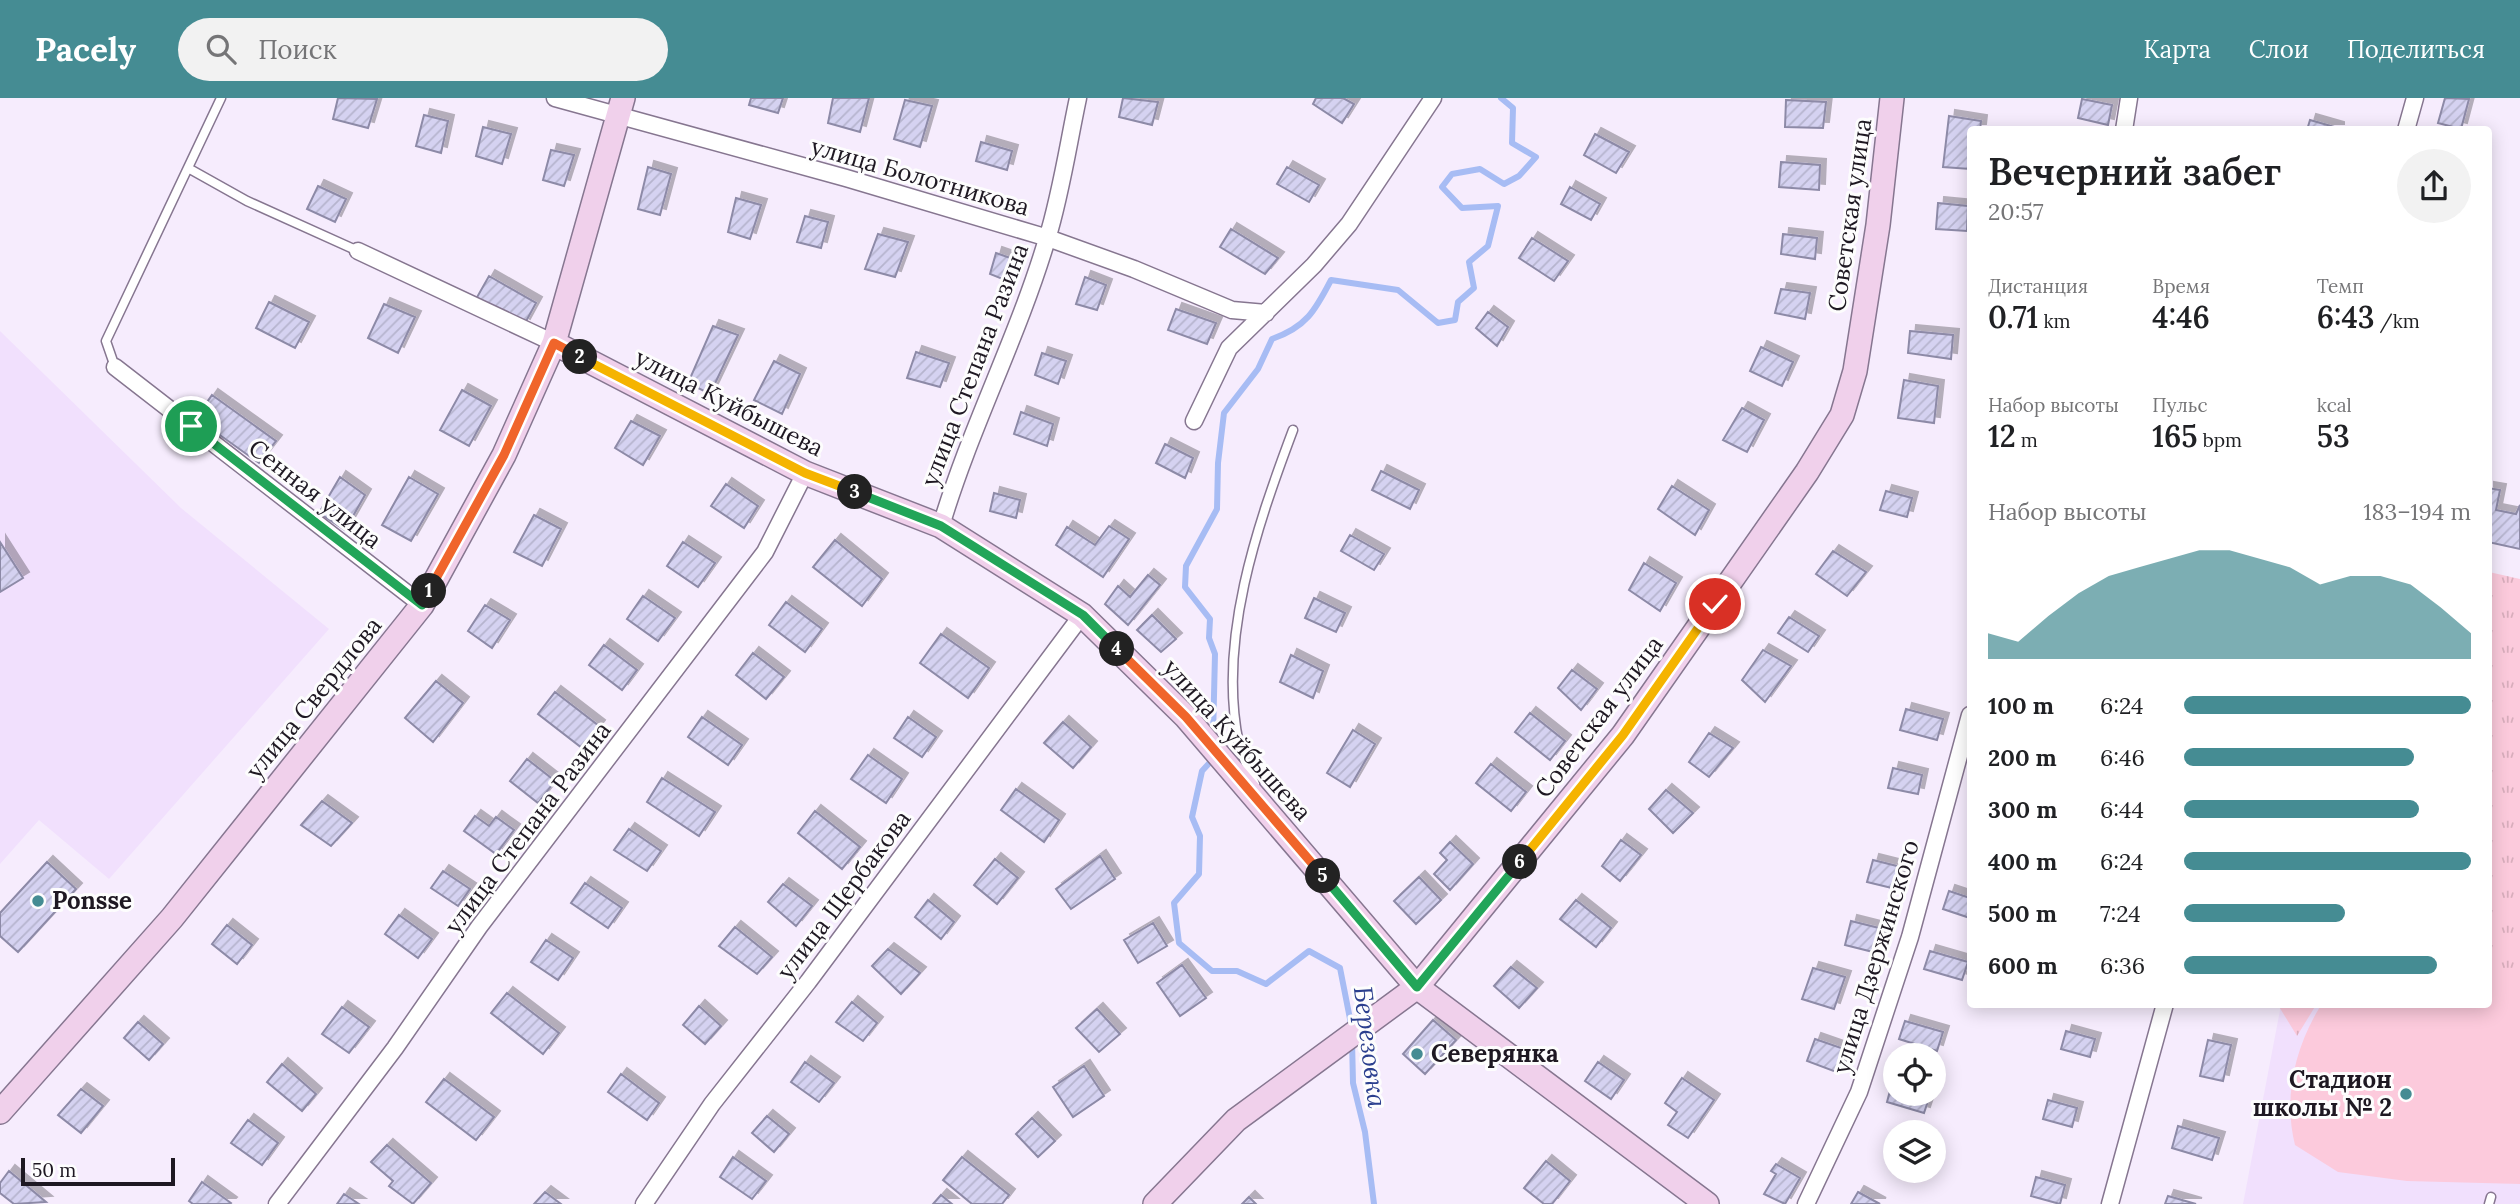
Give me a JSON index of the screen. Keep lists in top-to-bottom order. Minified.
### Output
{"streets":{"street":["улица Болотникова","Советская улица","улица Степана Разина","улица Куйбышева","Сенная улица","улица Свердлова","улица Щербакова","улица Дзержинского"]},"crossings":[["улица Болотникова","улица Степана Разина"],["улица Болотникова","улица Свердлова"],["Советская улица","улица Куйбышева"],["улица Степана Разина","улица Куйбышева"],["улица Куйбышева","улица Свердлова"],["улица Куйбышева","улица Щербакова"],["Сенная улица","улица Свердлова"]],"water":["Березовка"],"places":["Ponsse","Северянка","Стадион школы № 2"],"scale_bar":"50 m","page":{"header":"Pacely","search":"Поиск","nav":["Карта","Слои","Поделиться"],"heading":["Вечерний забег","20:57"],"stats":[["Дистанция","0.71 km"],["Время","4:46"],["Темп","6:43 /km"],["Набор высоты","12 m"],["Пульс","165 bpm"],["kcal","53"]],"pins":["2","3","1","4","6","5"],"chart":["Набор высоты","183–194 m"],"list":[{"name":"100 m","note":"6:24"},{"name":"200 m","note":"6:46"},{"name":"300 m","note":"6:44"},{"name":"400 m","note":"6:24"},{"name":"500 m","note":"7:24"},{"name":"600 m","note":"6:36"}],"scale":"50 m"}}
